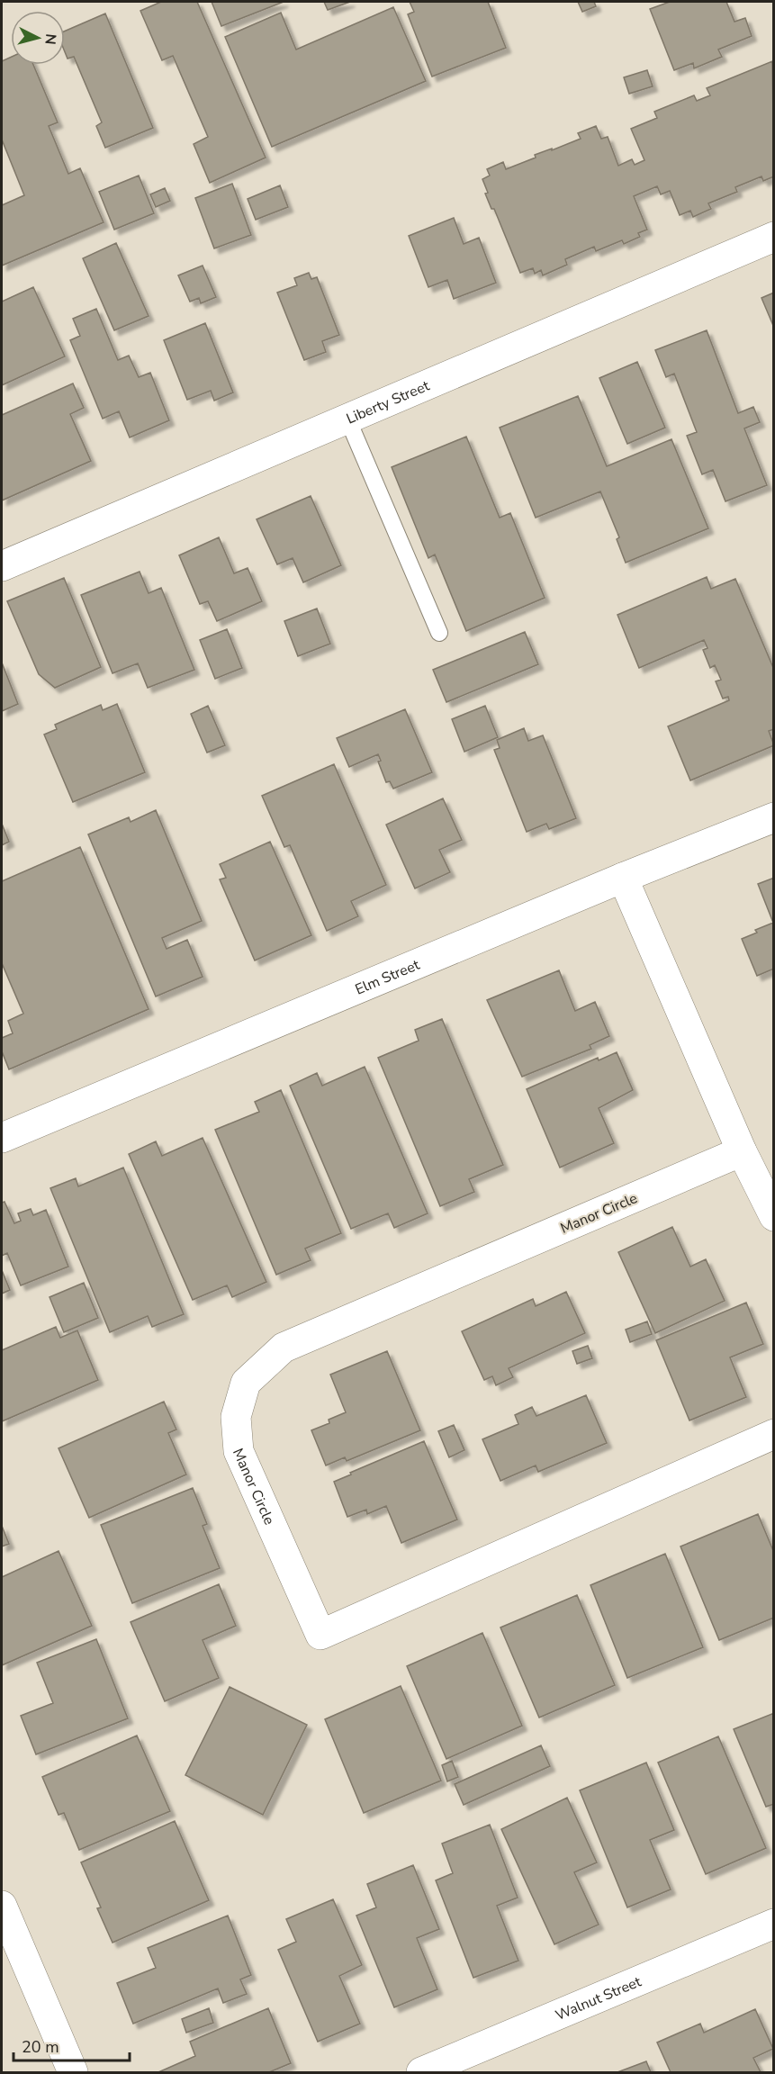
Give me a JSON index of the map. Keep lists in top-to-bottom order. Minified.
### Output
{"streets":{"street":["Liberty Street","Elm Street","Manor Circle","Walnut Street"]},"scale_bar":"20 m","north":"right"}
